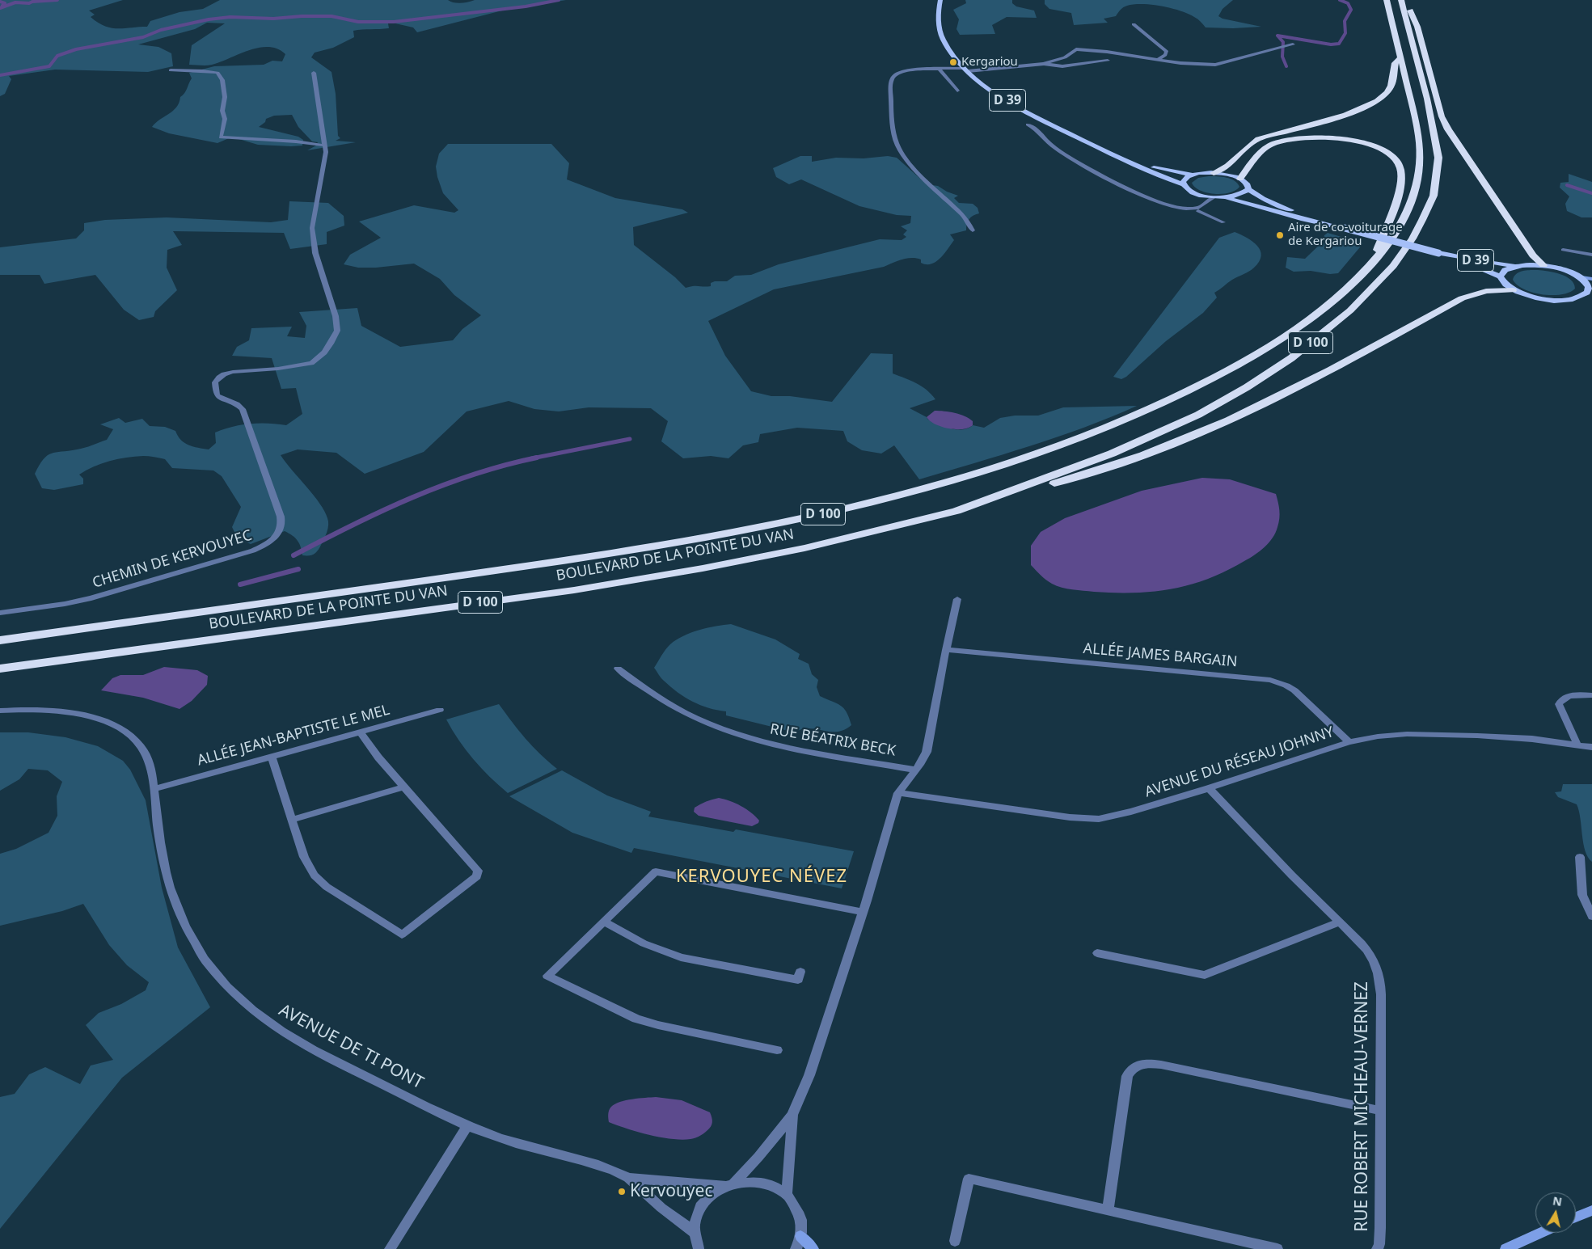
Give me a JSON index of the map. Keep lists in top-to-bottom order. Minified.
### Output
{"streets":{"highway":["D 100","BOULEVARD DE LA POINTE DU VAN"],"main road":["D 39"],"street":["CHEMIN DE KERVOUYEC","ALLÉE JAMES BARGAIN","ALLÉE JEAN-BAPTISTE LE MEL","RUE BÉATRIX BECK","AVENUE DU RÉSEAU JOHNNY","AVENUE DE TI PONT","RUE ROBERT MICHEAU-VERNEZ"]},"crossings":[["D 100","BOULEVARD DE LA POINTE DU VAN"],["ALLÉE JAMES BARGAIN","AVENUE DU RÉSEAU JOHNNY"],["ALLÉE JEAN-BAPTISTE LE MEL","AVENUE DE TI PONT"],["AVENUE DU RÉSEAU JOHNNY","RUE ROBERT MICHEAU-VERNEZ"]],"districts":["KERVOUYEC NÉVEZ"],"places":["Kergariou","Aire de co-voiturage de Kergariou","Kervouyec"],"north":"top"}
